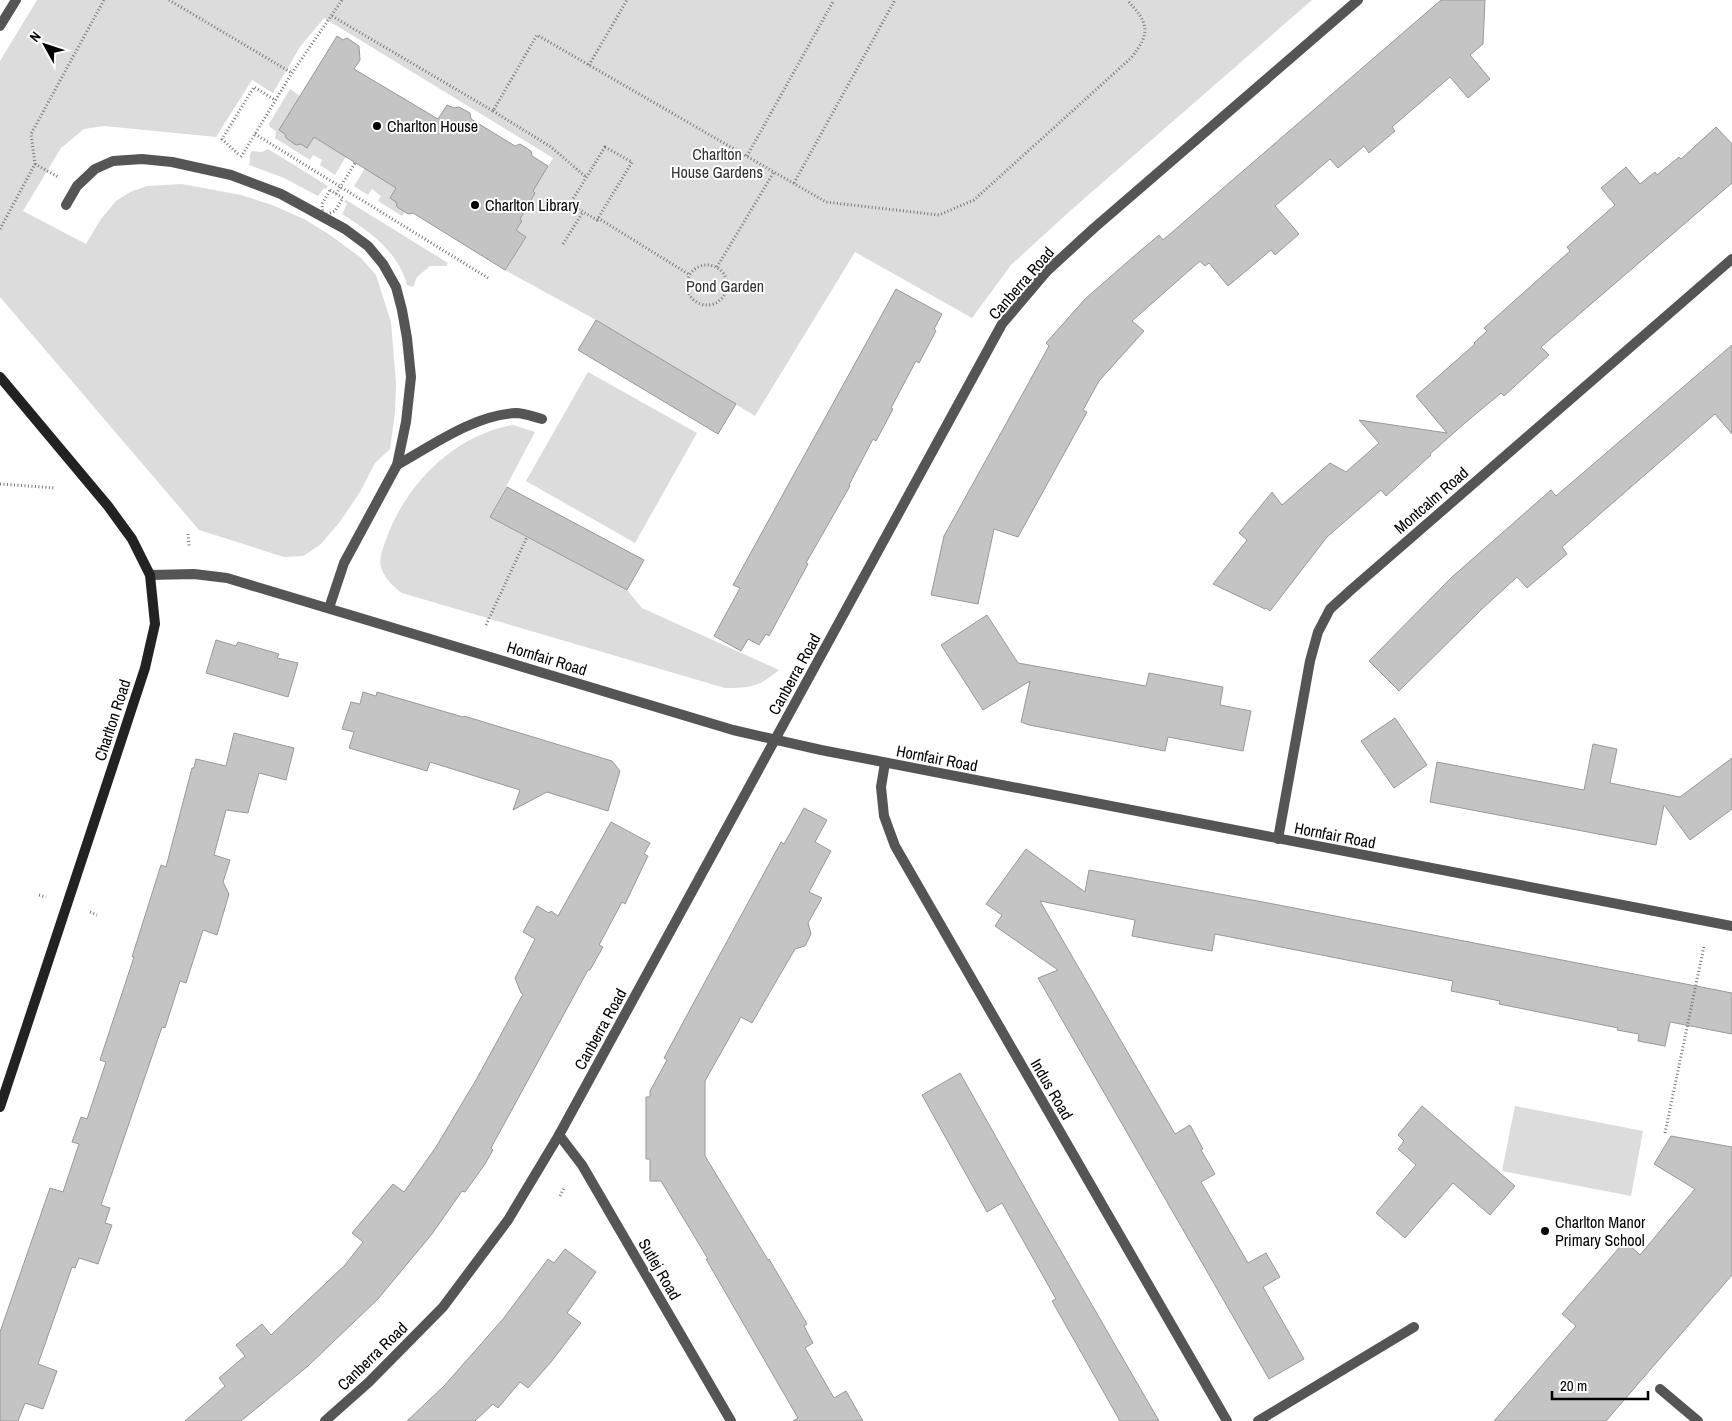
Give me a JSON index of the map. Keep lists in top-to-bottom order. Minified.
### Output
{"streets":{"main road":["Charlton Road"],"street":["Canberra Road","Montcalm Road","Hornfair Road","Indus Road","Sutlej Road"]},"crossings":[["Canberra Road","Hornfair Road"],["Canberra Road","Sutlej Road"],["Montcalm Road","Hornfair Road"],["Hornfair Road","Charlton Road"],["Hornfair Road","Indus Road"]],"parks":["Charlton House Gardens","Pond Garden"],"places":["Charlton House","Charlton Library","Charlton Manor Primary School"],"scale_bar":"20 m","north":"top left"}
